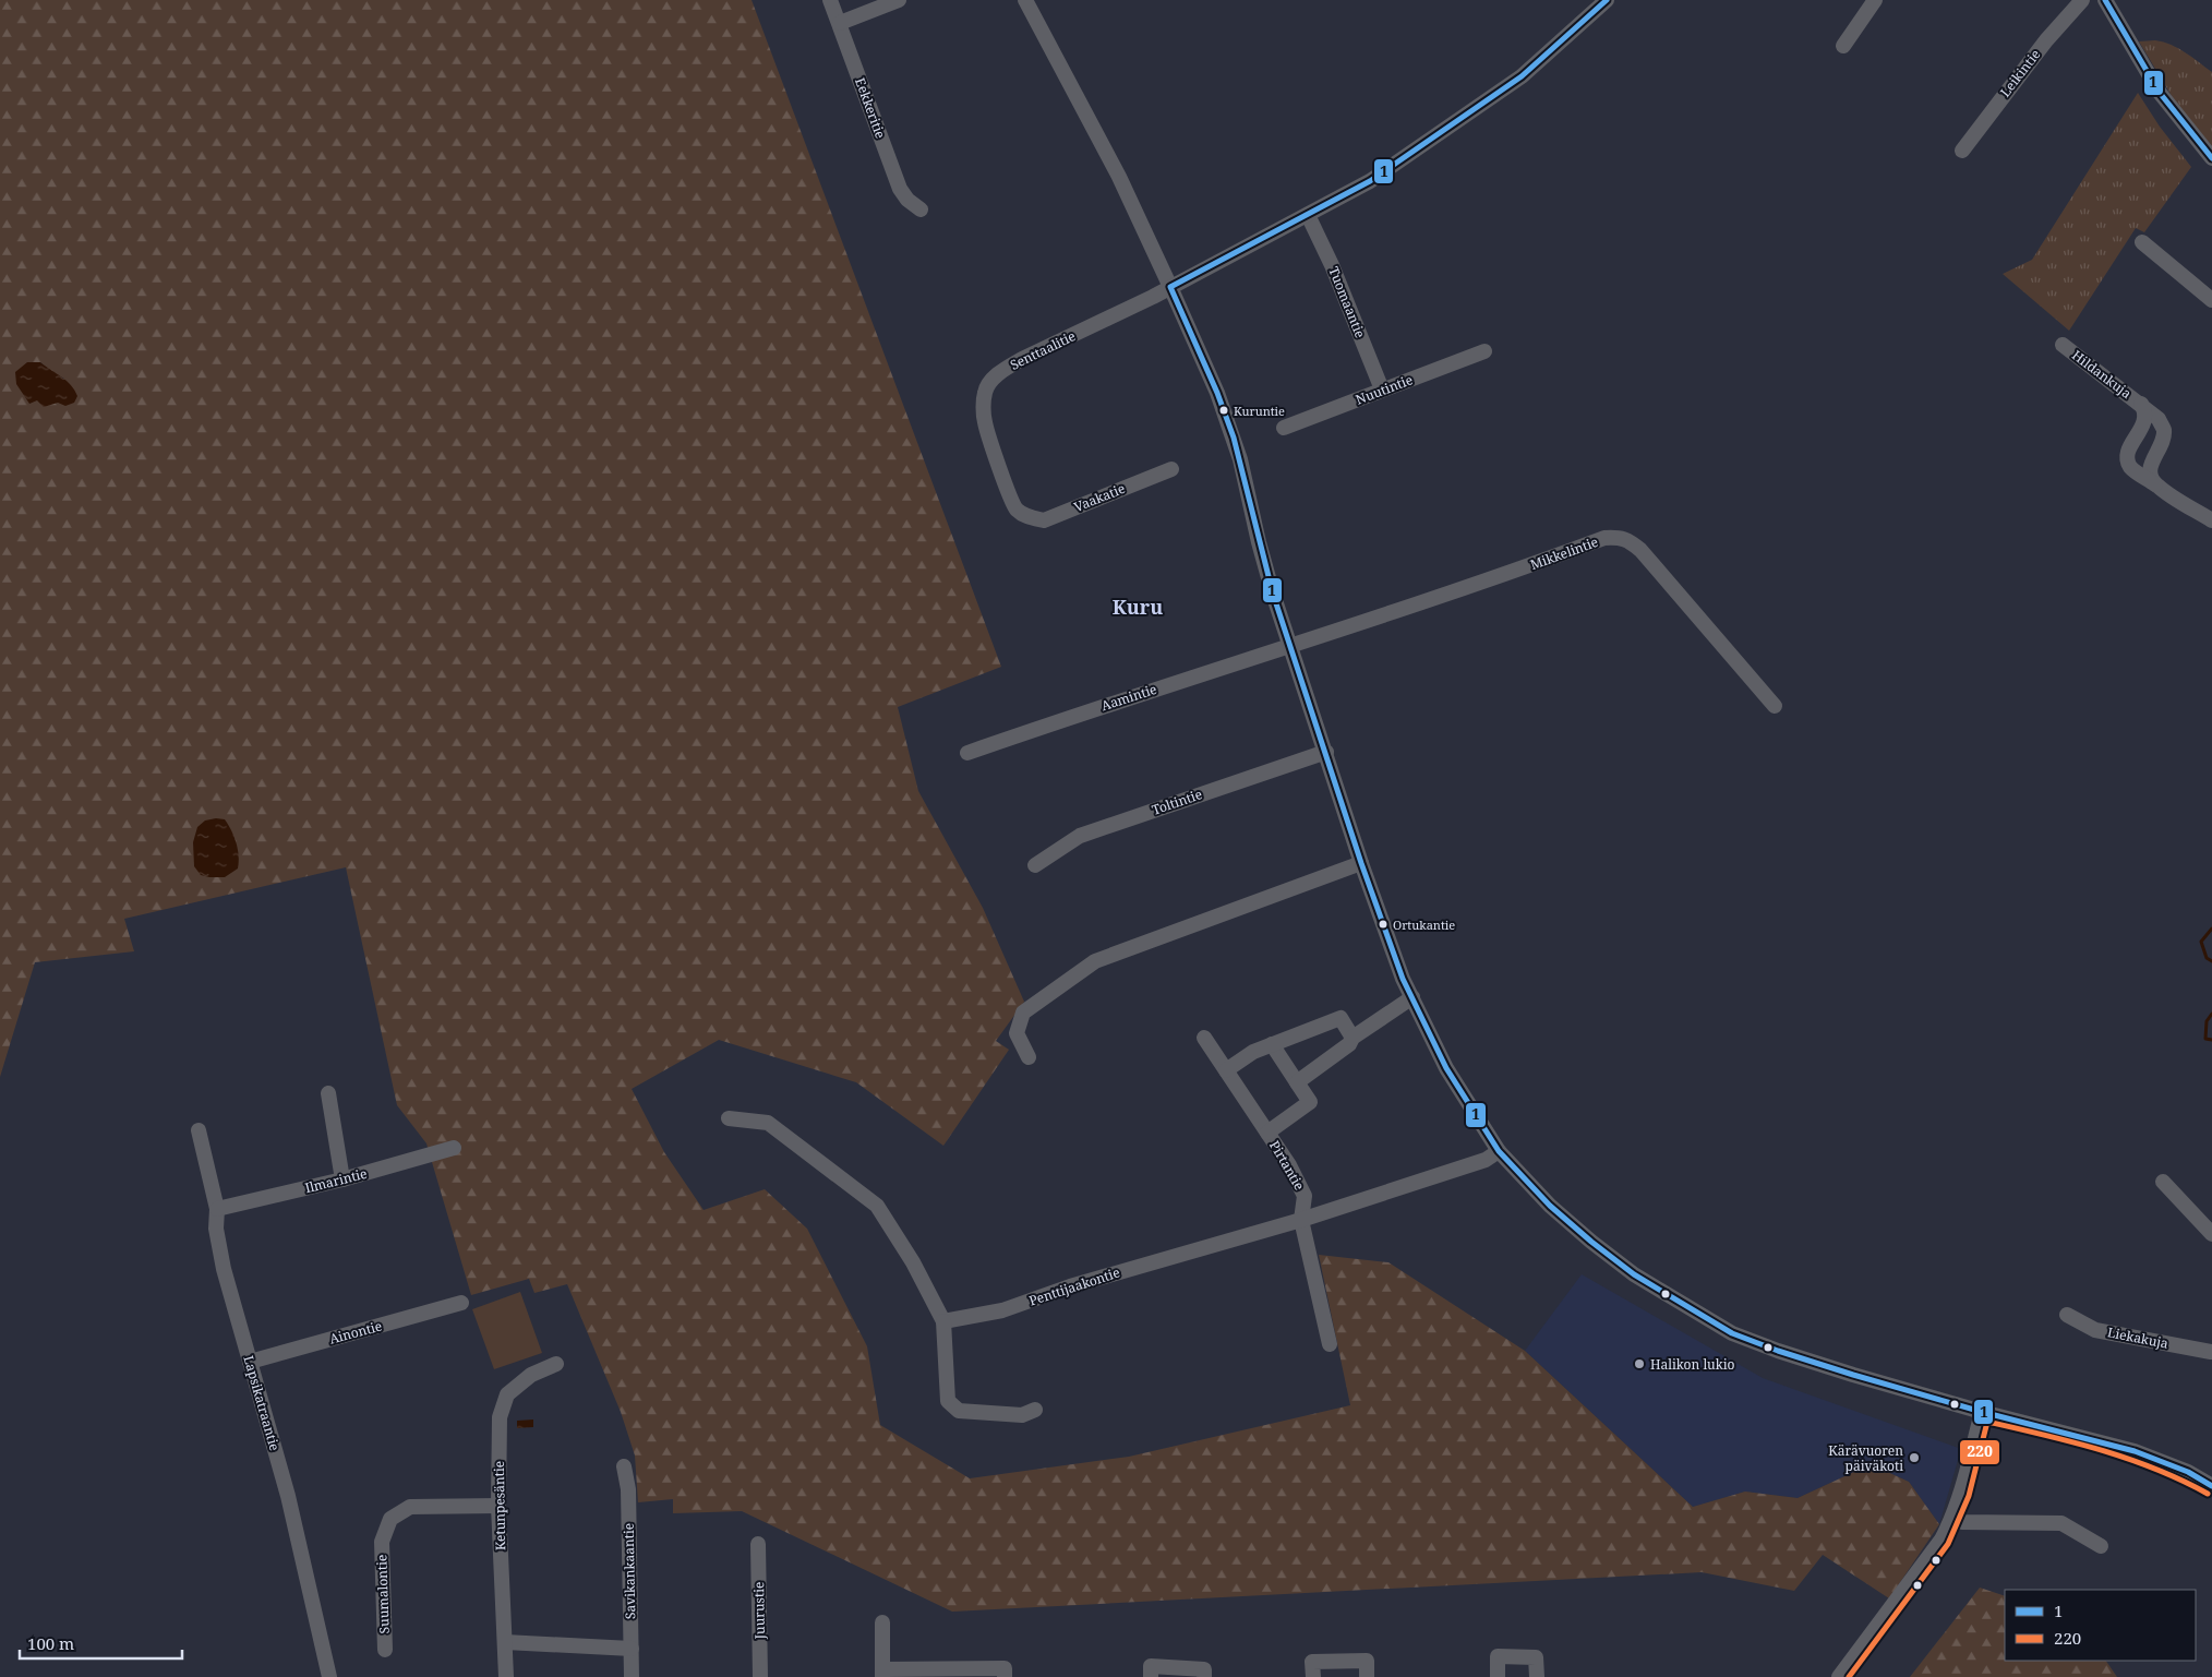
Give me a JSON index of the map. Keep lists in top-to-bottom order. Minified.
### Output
{"streets":{"street":["Leikintie","Eekkeritie","Tuomaantie","Senttaalitie","Hildankuja","Nuutintie","Vaakatie","Mikkelintie","Aamintie","Toltintie","Pirtantie","Ilmarintie","Penttijaakontie","Ainontie","Liekakuja","Lapsikatraantie","Ketunpesäntie","Savikankaantie","Suumalontie","Juurustie"]},"crossings":[["Tuomaantie","Senttaalitie"],["Tuomaantie","Nuutintie"],["Senttaalitie","Vaakatie"],["Mikkelintie","Aamintie"],["Pirtantie","Penttijaakontie"],["Ilmarintie","Lapsikatraantie"],["Ainontie","Lapsikatraantie"],["Ketunpesäntie","Suumalontie"]],"districts":["Kuru"],"places":["Kuruntie","Ortukantie","Halikon lukio","Kärävuoren päiväkoti"],"lines":["transit line 1","transit line 220"],"legend":["1","220"],"scale_bar":"100 m"}
